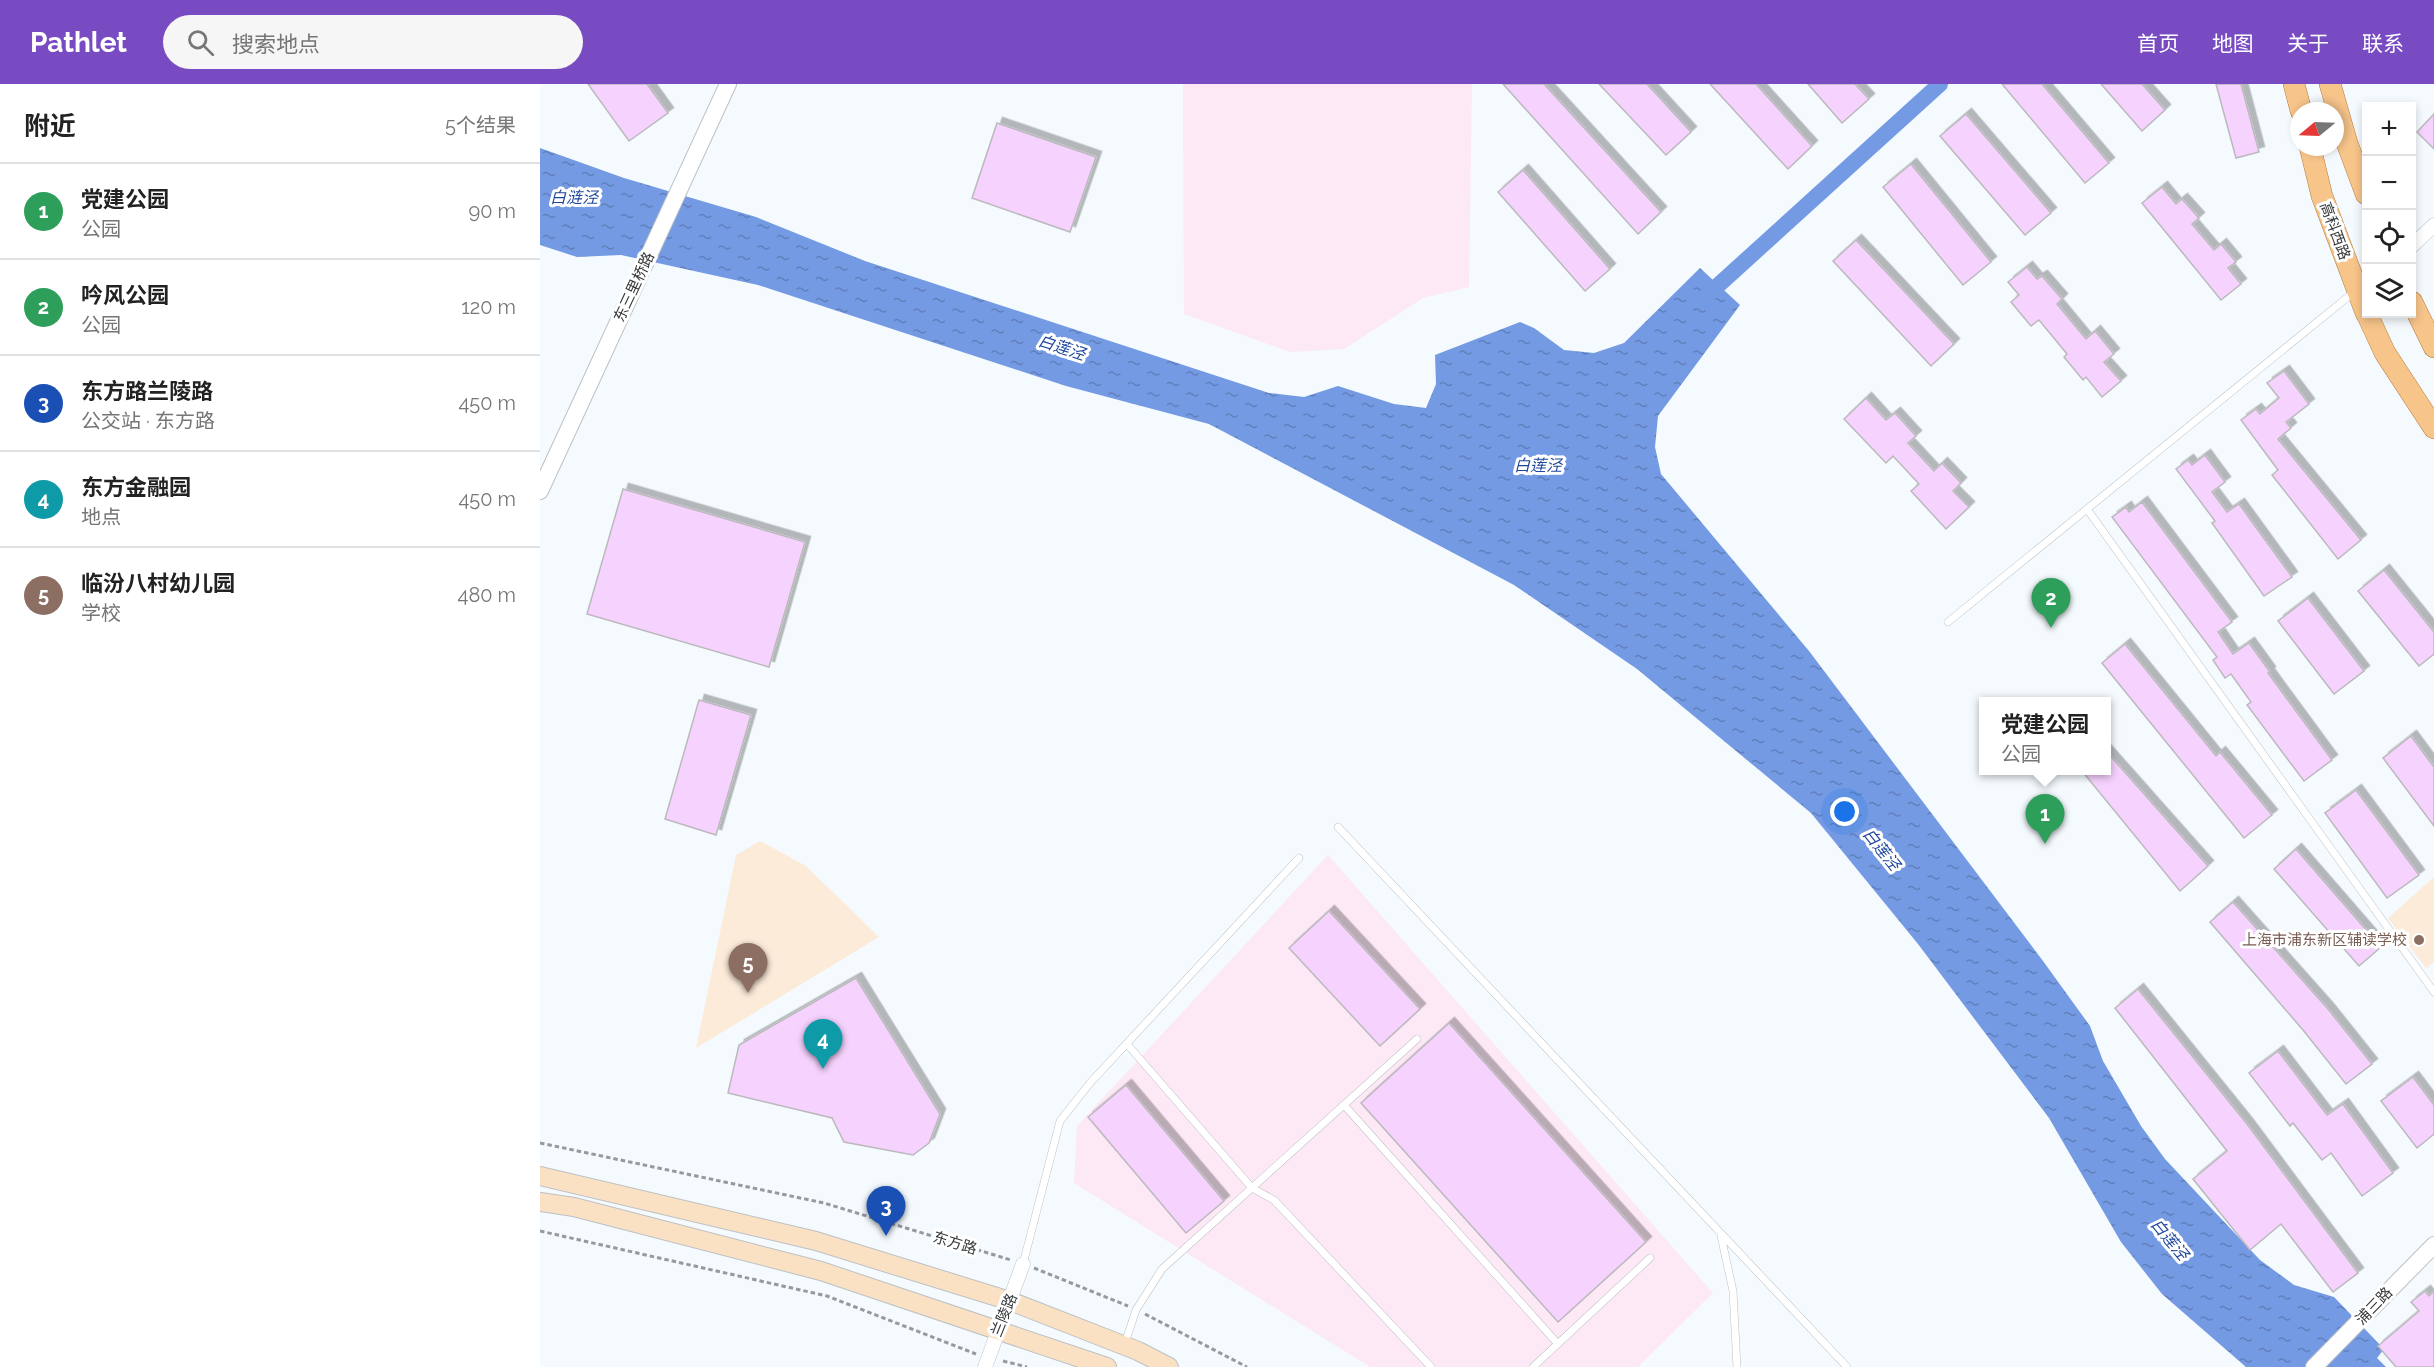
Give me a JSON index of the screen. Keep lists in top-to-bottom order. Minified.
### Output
{"streets":{"main road":["高科西路"],"street":["东三里桥路","浦三路","兰陵路"],"path":["东方路"]},"crossings":[["东方路","兰陵路"]],"water":["白涟泾","白莲泾"],"places":["上海市浦东新区辅读学校"],"north":"left","page":{"header":"Pathlet","search":"搜索地点","nav":["首页","地图","关于","联系"],"heading":["附近","5个结果"],"map_buttons":["+","−"],"list":[{"mark":"1","name":"党建公园","note":"公园","value":"90 m"},{"mark":"2","name":"吟风公园","note":"公园","value":"120 m"},{"mark":"3","name":"东方路兰陵路","note":"公交站 · 东方路","value":"450 m"},{"mark":"4","name":"东方金融园","note":"地点","value":"450 m"},{"mark":"5","name":"临汾八村幼儿园","note":"学校","value":"480 m"}],"pins":["2","1","5","4","3"],"popup":["党建公园","公园"]}}
